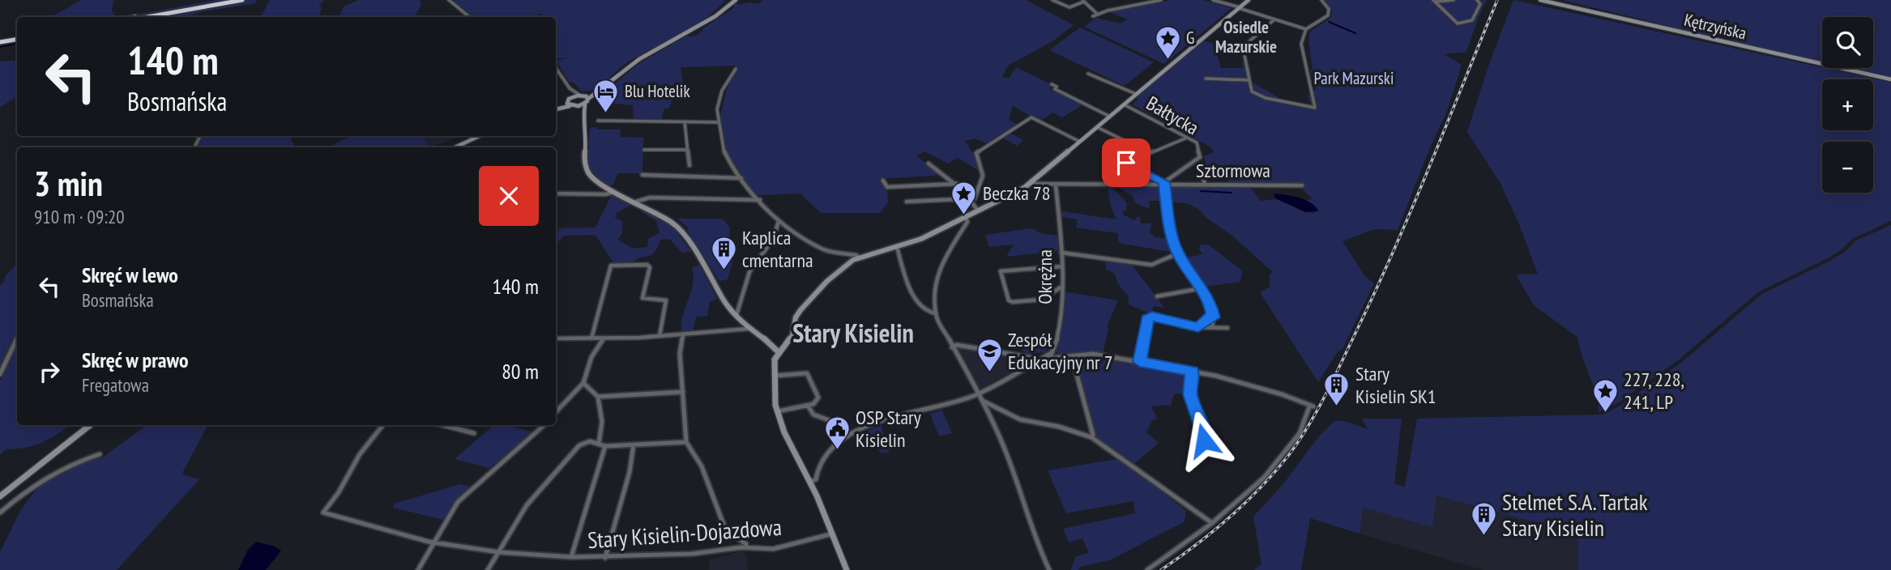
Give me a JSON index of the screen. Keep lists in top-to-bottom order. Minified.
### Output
{"streets":{"street":["Kętrzyńska","Bałtycka","Sztormowa","Okrężna","Stary Kisielin-Dojazdowa"]},"crossings":[["Bałtycka","Sztormowa"],["Sztormowa","Okrężna"]],"districts":["Osiedle Mazurskie","Stary Kisielin"],"parks":["Park Mazurski"],"places":{"place":["G","Beczka 78","227, 228, 241, LP"],"hotel":["Blu Hotelik"],"building":["Kaplica cmentarna","Stary Kisielin SK1","Stelmet S.A. Tartak Stary Kisielin"],"school or university":["Zespół Edukacyjny nr 7"],"public building":["OSP Stary Kisielin"]},"page":{"map_buttons":["+","−"],"turn":["140 m","Bosmańska"],"heading":["3 min","910 m · 09:20"],"list":[{"name":"Skręć w lewo","note":"Bosmańska","value":"140 m"},{"name":"Skręć w prawo","note":"Fregatowa","value":"80 m"}]}}
